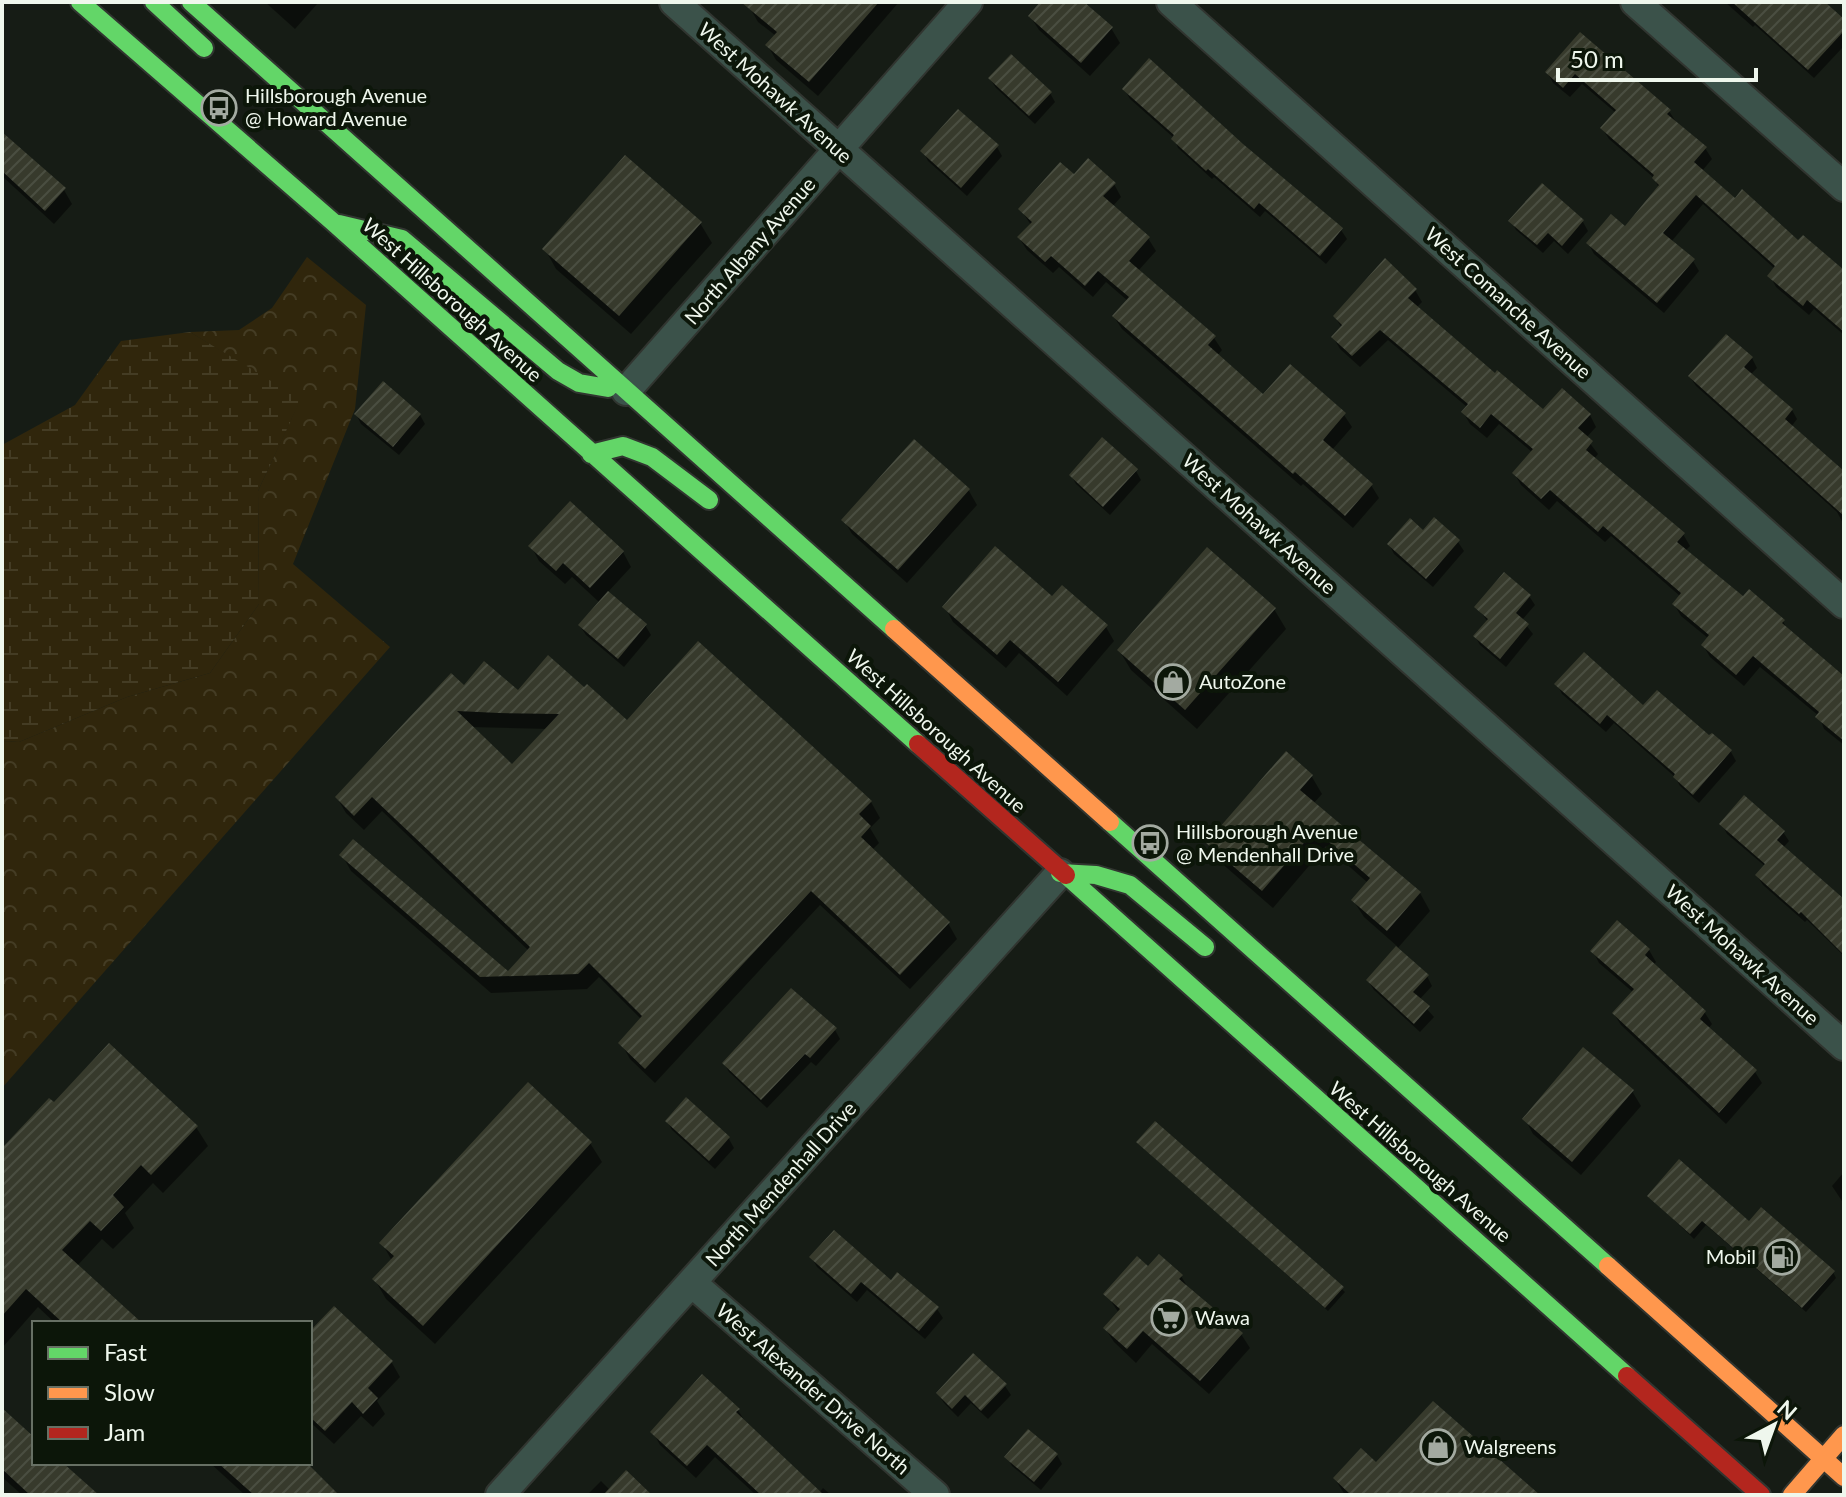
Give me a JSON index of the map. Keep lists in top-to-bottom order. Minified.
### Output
{"streets":{"main road":["West Hillsborough Avenue"],"street":["West Mohawk Avenue","North Albany Avenue","West Comanche Avenue","North Mendenhall Drive","West Alexander Drive North"]},"crossings":[["West Mohawk Avenue","North Albany Avenue"],["West Hillsborough Avenue","North Mendenhall Drive"],["North Mendenhall Drive","West Alexander Drive North"]],"places":{"bus stop":["Hillsborough Avenue @ Howard Avenue","Hillsborough Avenue @ Mendenhall Drive"],"shop":["AutoZone","Walgreens"],"fuel station":["Mobil"],"supermarket":["Wawa"]},"legend":["Fast","Slow","Jam"],"scale_bar":"50 m","north":"top right"}
